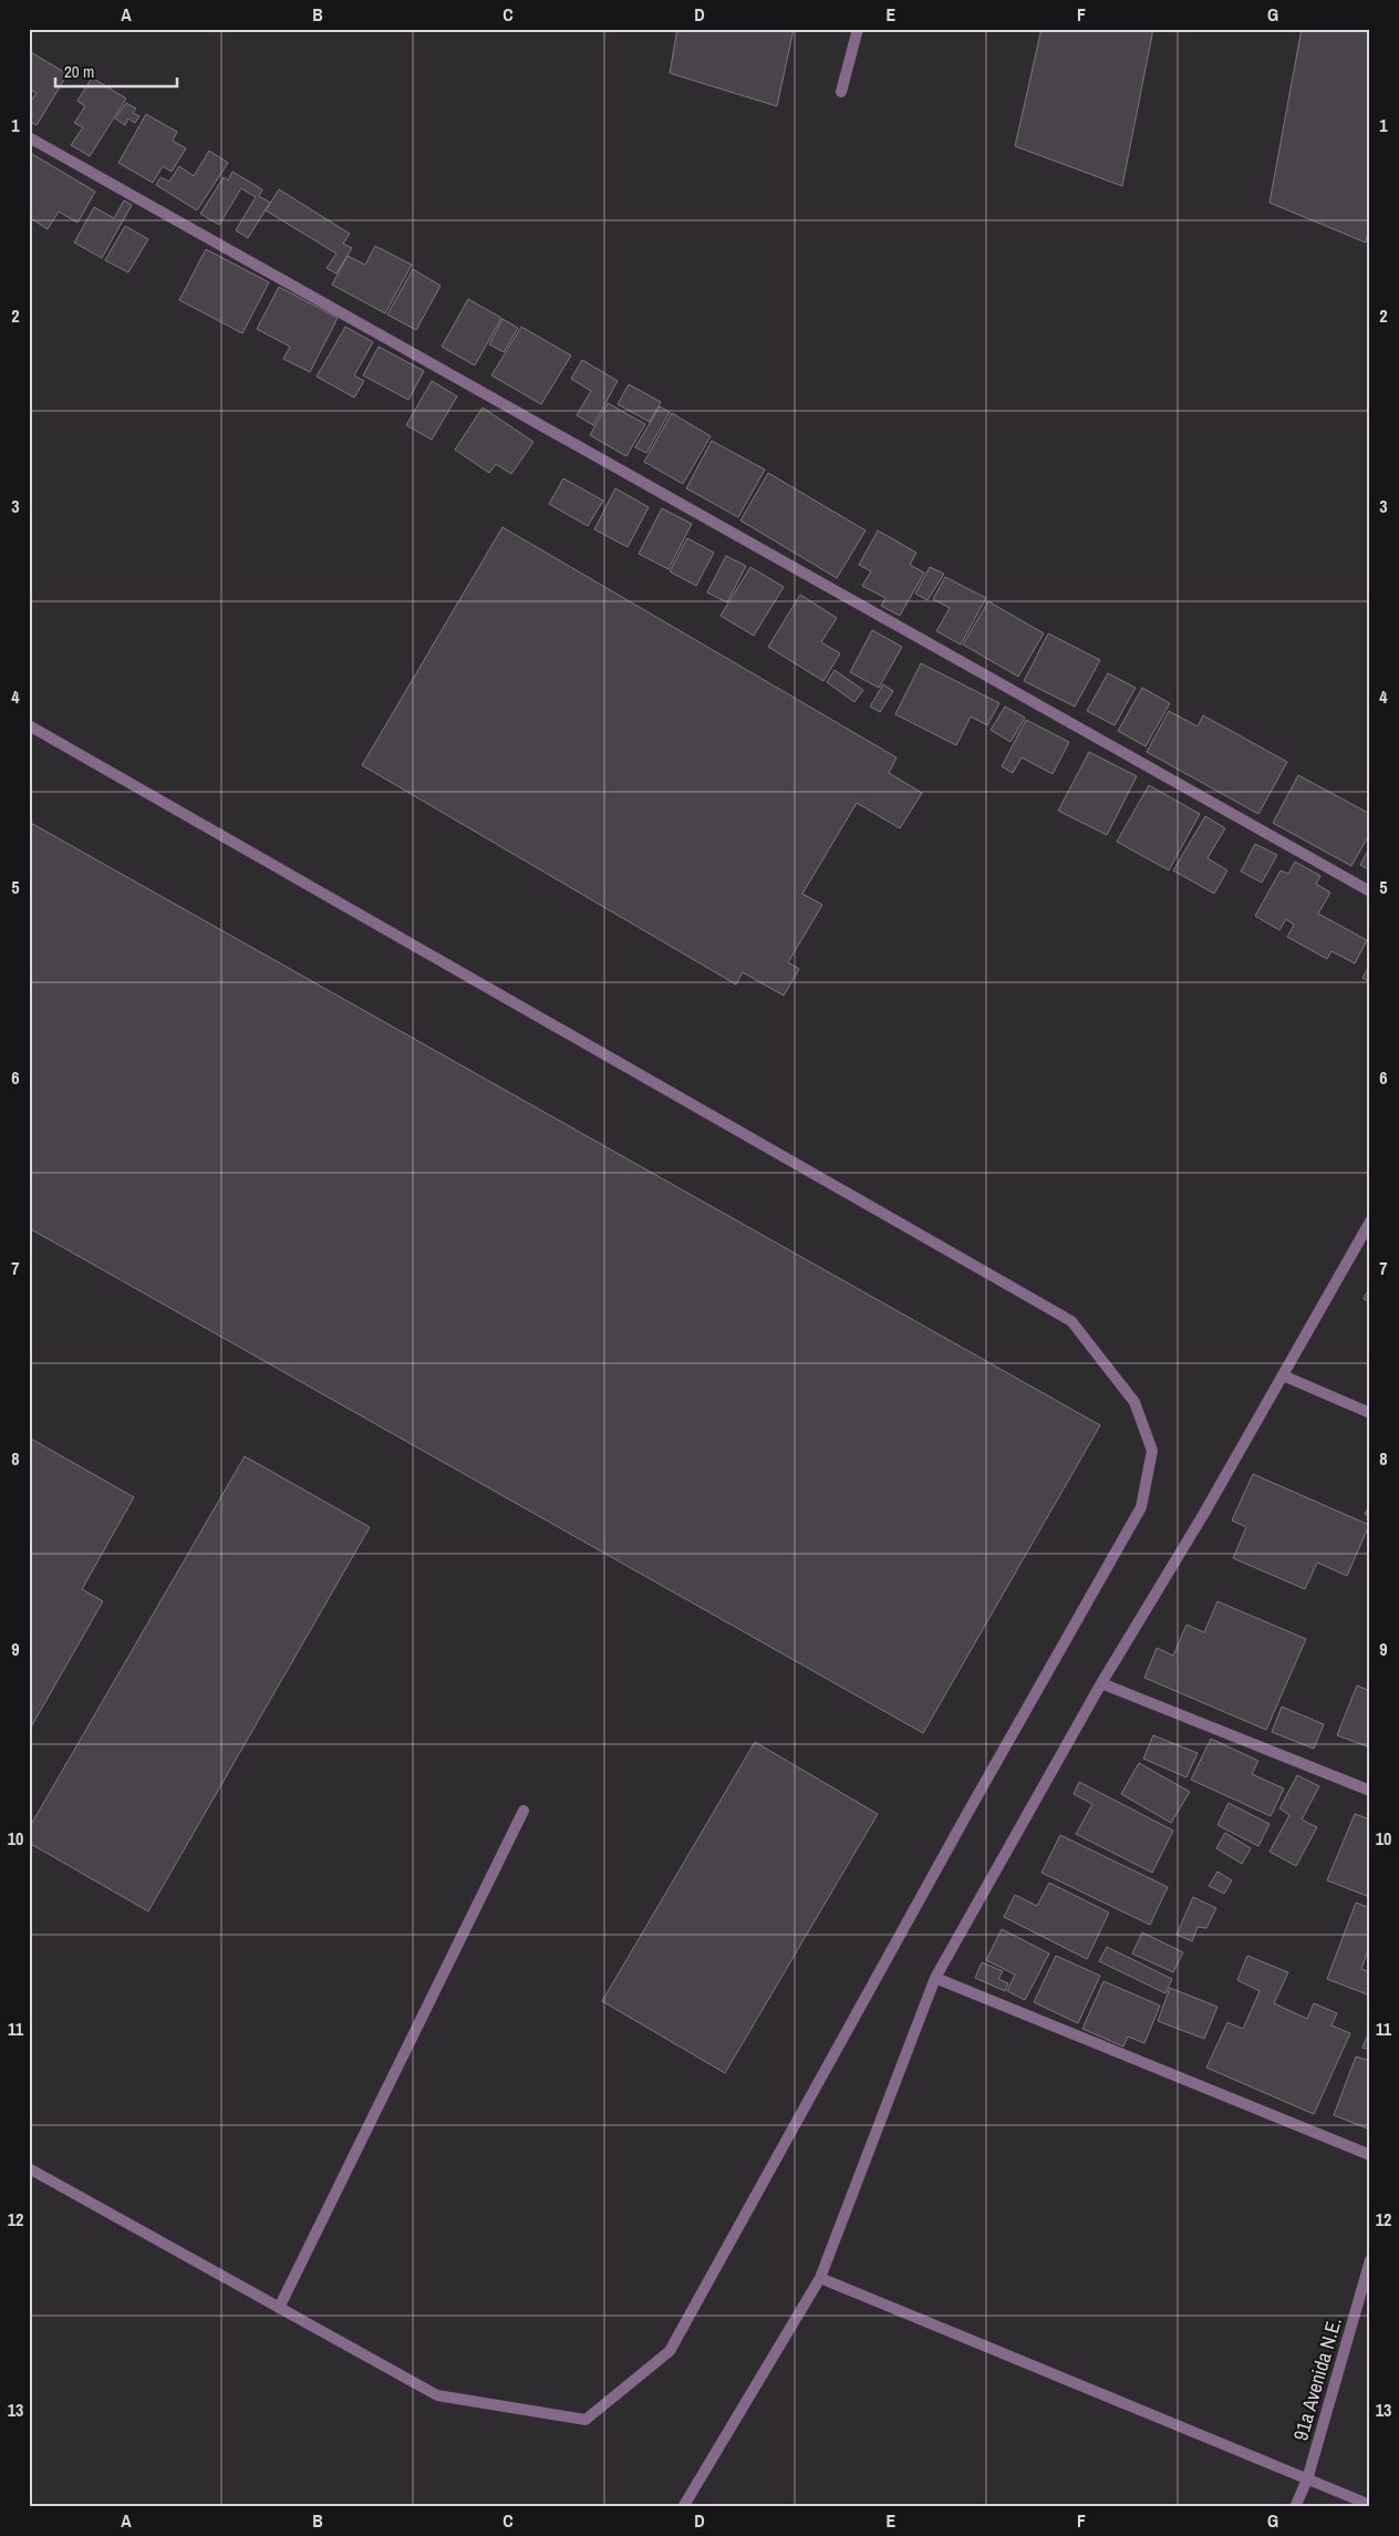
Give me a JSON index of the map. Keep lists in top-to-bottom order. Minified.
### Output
{"streets":{"street":["91a Avenida N.E."]},"scale_bar":"20 m","grid":{"columns":["A","B","C","D","E","F","G"],"rows":["1","2","3","4","5","6","7","8","9","10","11","12","13"]}}
